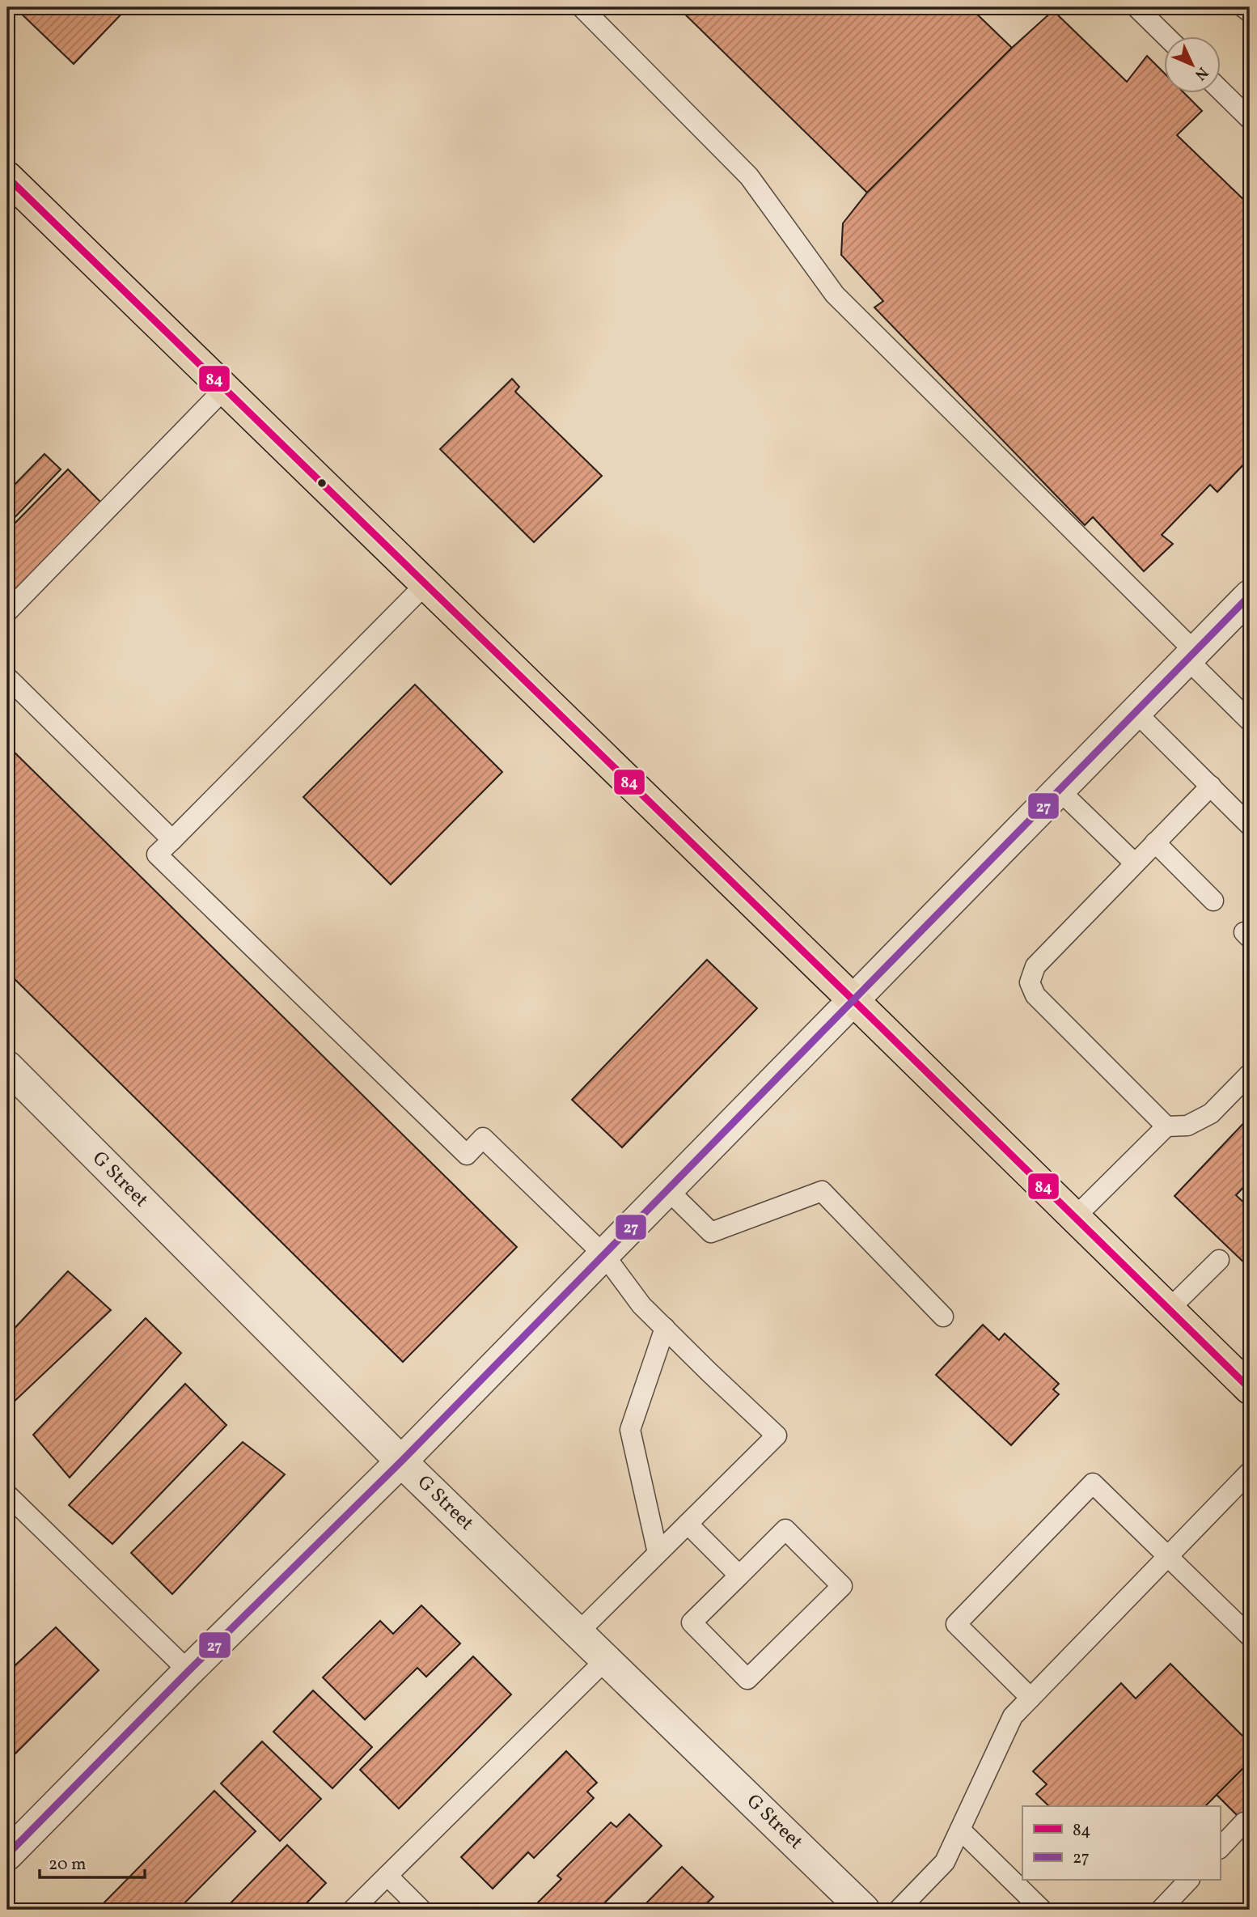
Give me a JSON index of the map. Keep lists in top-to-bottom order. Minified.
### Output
{"streets":{"street":["G Street"]},"lines":["transit line 84","transit line 27"],"legend":["84","27"],"scale_bar":"20 m","north":"bottom right"}
